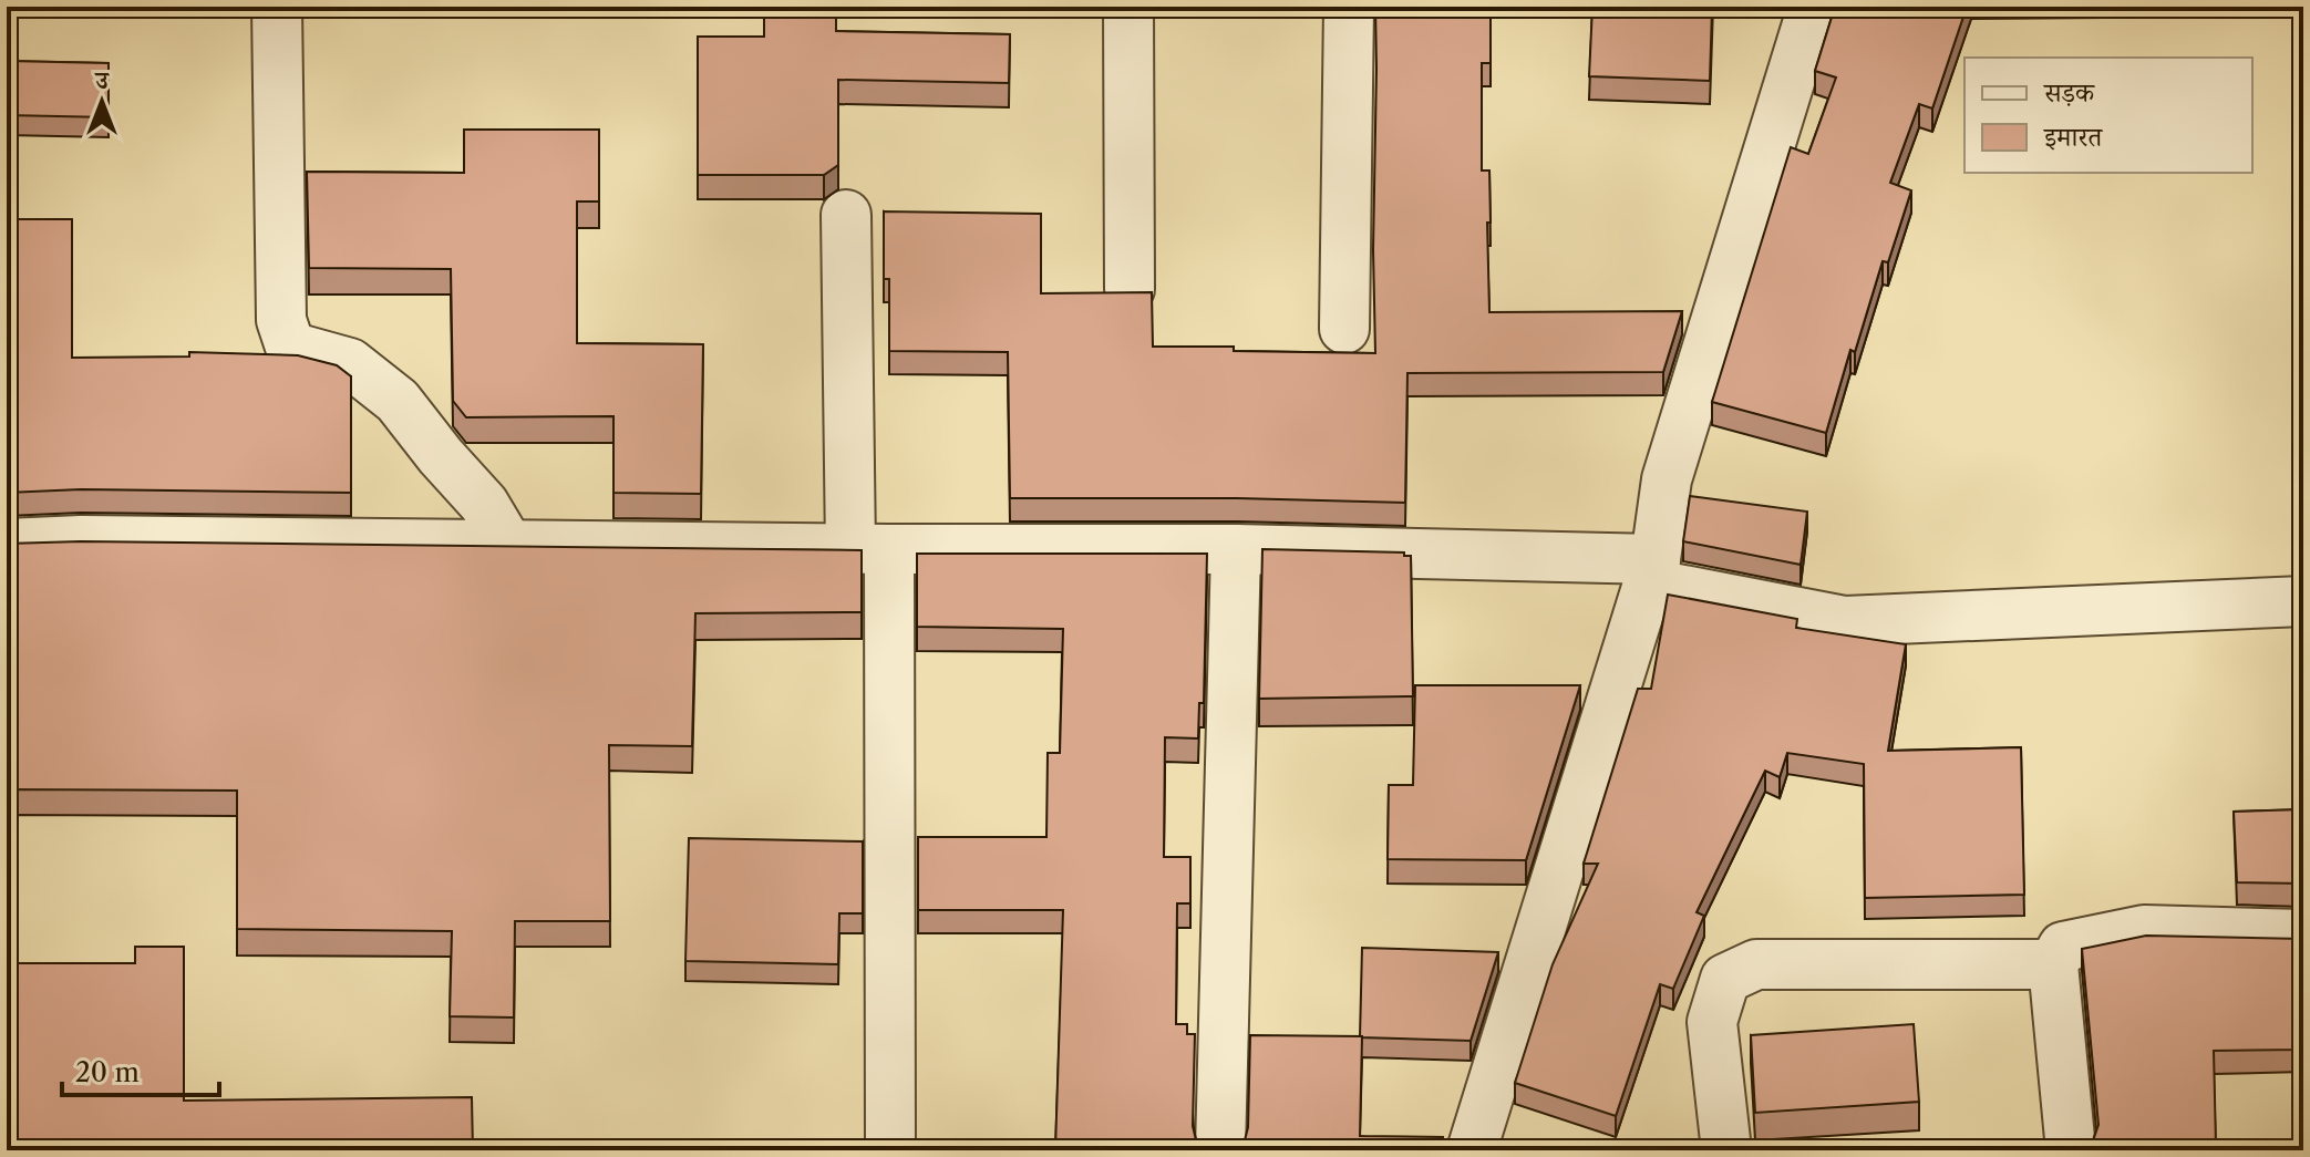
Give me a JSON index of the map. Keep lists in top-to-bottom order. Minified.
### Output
{"legend":["सड़क","इमारत"],"scale_bar":"20 m","north":"top"}
